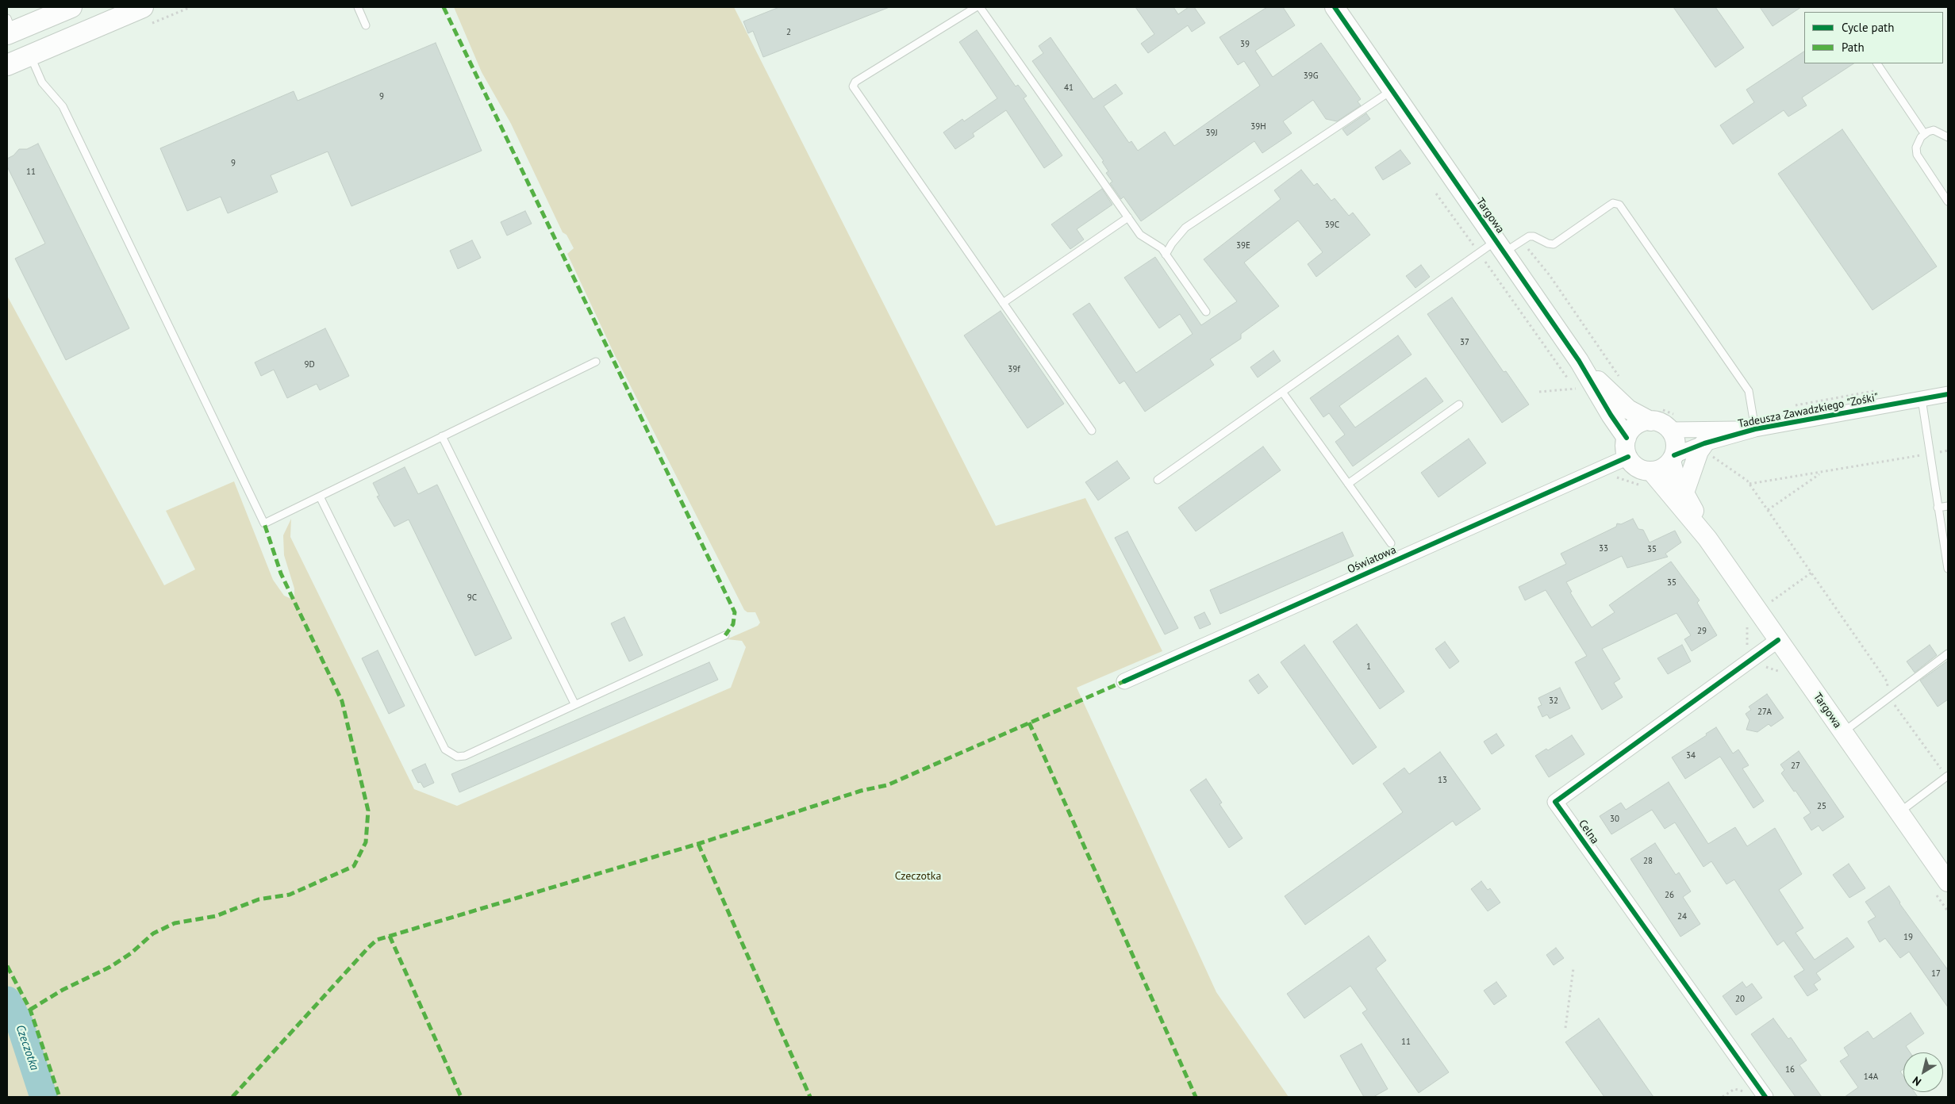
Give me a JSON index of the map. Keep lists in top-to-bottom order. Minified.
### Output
{"streets":{"street":["Targowa","Tadeusza Zawadzkiego \"Zośki\"","Oświatowa","Celna"]},"crossings":[["Targowa","Tadeusza Zawadzkiego \"Zośki\""],["Targowa","Oświatowa"],["Targowa","Celna"],["Tadeusza Zawadzkiego \"Zośki\"","Oświatowa"]],"water":["Czeczotka"],"parks":["Czeczotka"],"house_numbers":["2","39","39G","41","9","39H","39J","9","11","39C","39E","37","9D","39f","33","35","35","9C","29","1","32","27A","34","27","13","25","30","28","26","24","19","17","20","11","16","14A"],"legend":["Cycle path","Path"],"north":"bottom left"}
